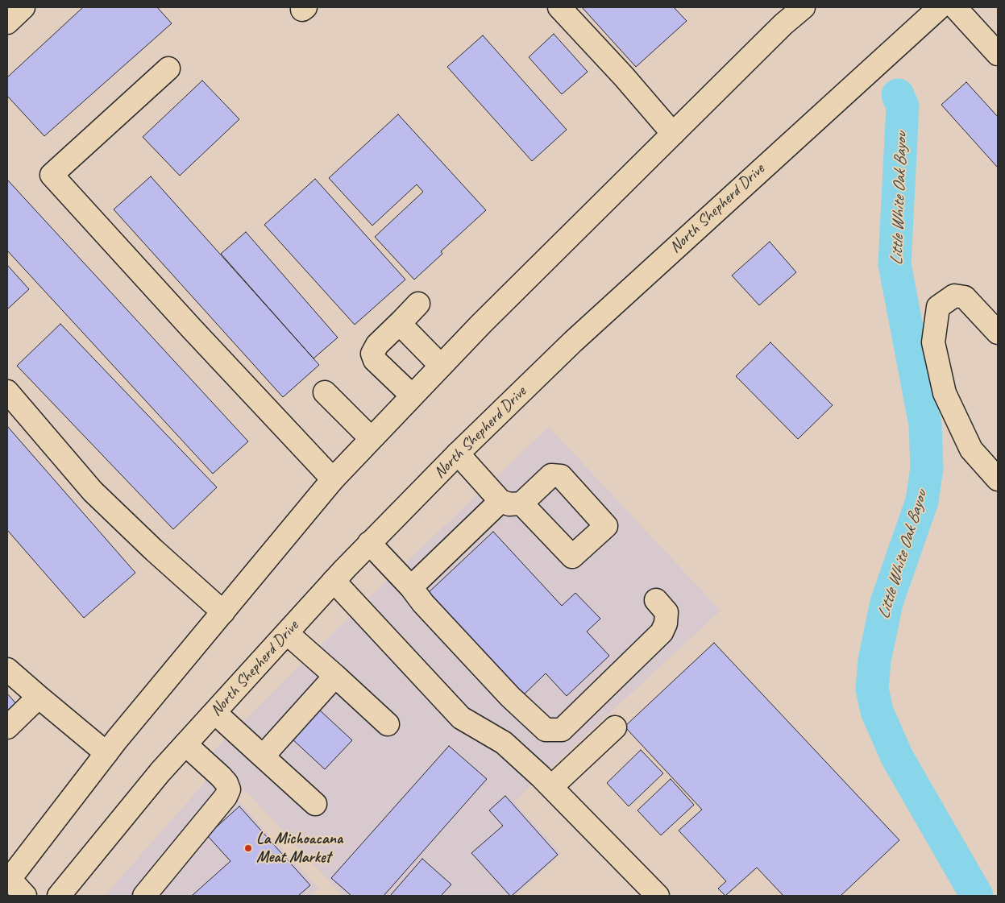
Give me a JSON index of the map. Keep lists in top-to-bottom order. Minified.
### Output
{"streets":{"main road":["North Shepherd Drive"]},"water":["Little White Oak Bayou"],"places":["La Michoacana Meat Market"]}
